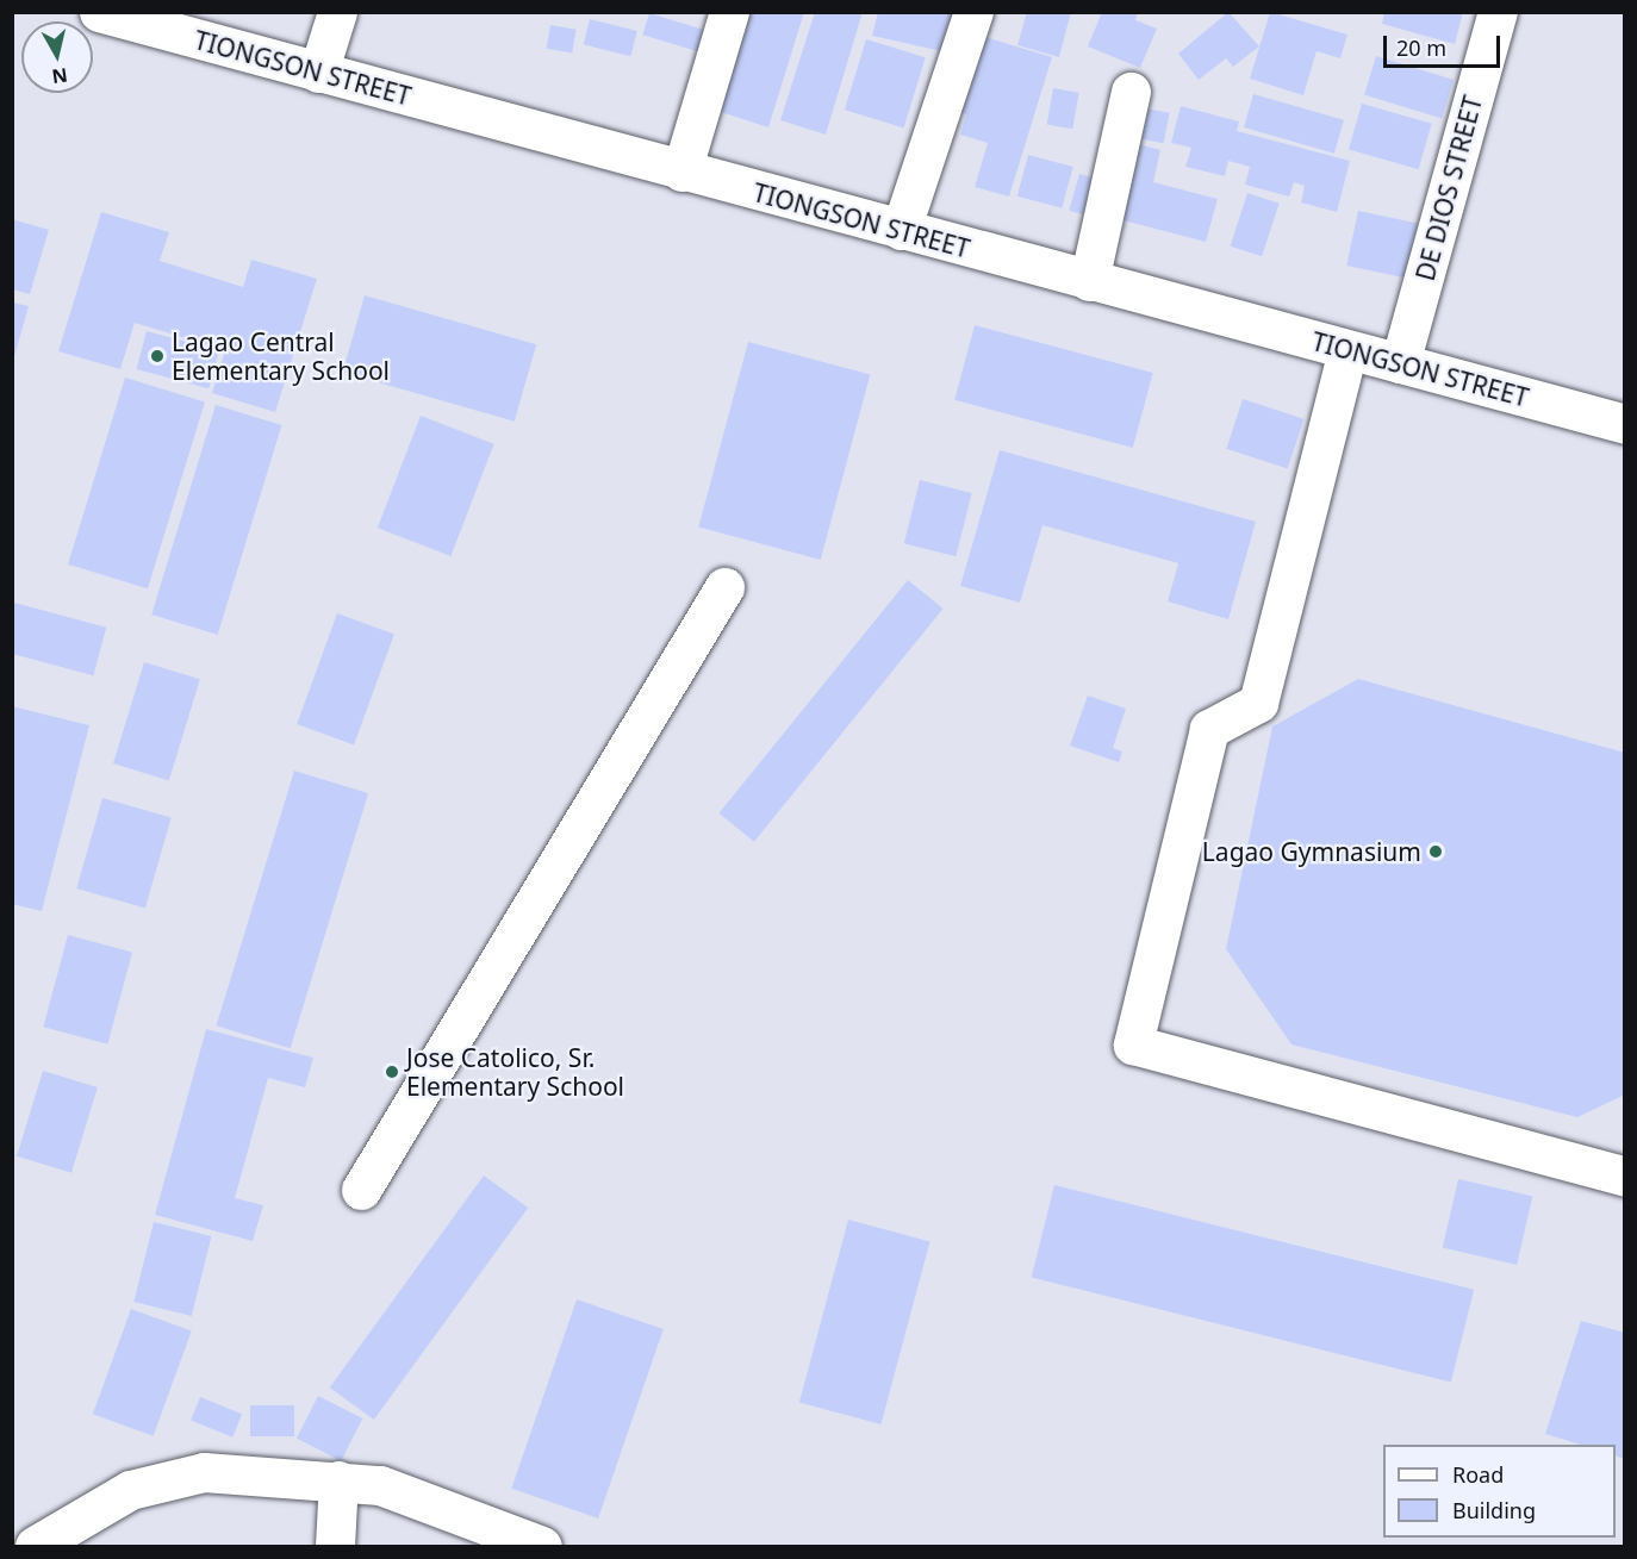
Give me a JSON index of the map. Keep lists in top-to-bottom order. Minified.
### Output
{"streets":{"street":["TIONGSON STREET","DE DIOS STREET"]},"crossings":[["TIONGSON STREET","DE DIOS STREET"]],"places":["Lagao Central Elementary School","Lagao Gymnasium","Jose Catolico, Sr. Elementary School"],"legend":["Road","Building"],"scale_bar":"20 m","north":"bottom"}
